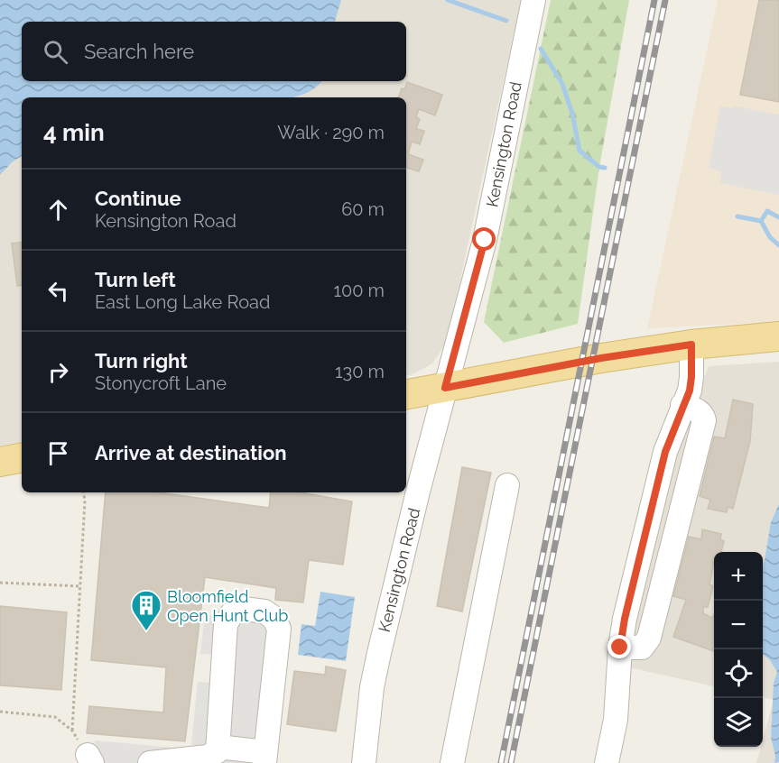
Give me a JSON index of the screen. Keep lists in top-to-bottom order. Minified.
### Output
{"streets":{"street":["Kensington Road"]},"places":{"building":["Bloomfield Open Hunt Club"]},"page":{"search":"Search here","heading":["4 min","Walk · 290 m"],"list":[["Continue","Kensington Road","60 m"],["Turn left","East Long Lake Road","100 m"],["Turn right","Stonycroft Lane","130 m"],"Arrive at destination"],"map_buttons":["+","−"]}}
